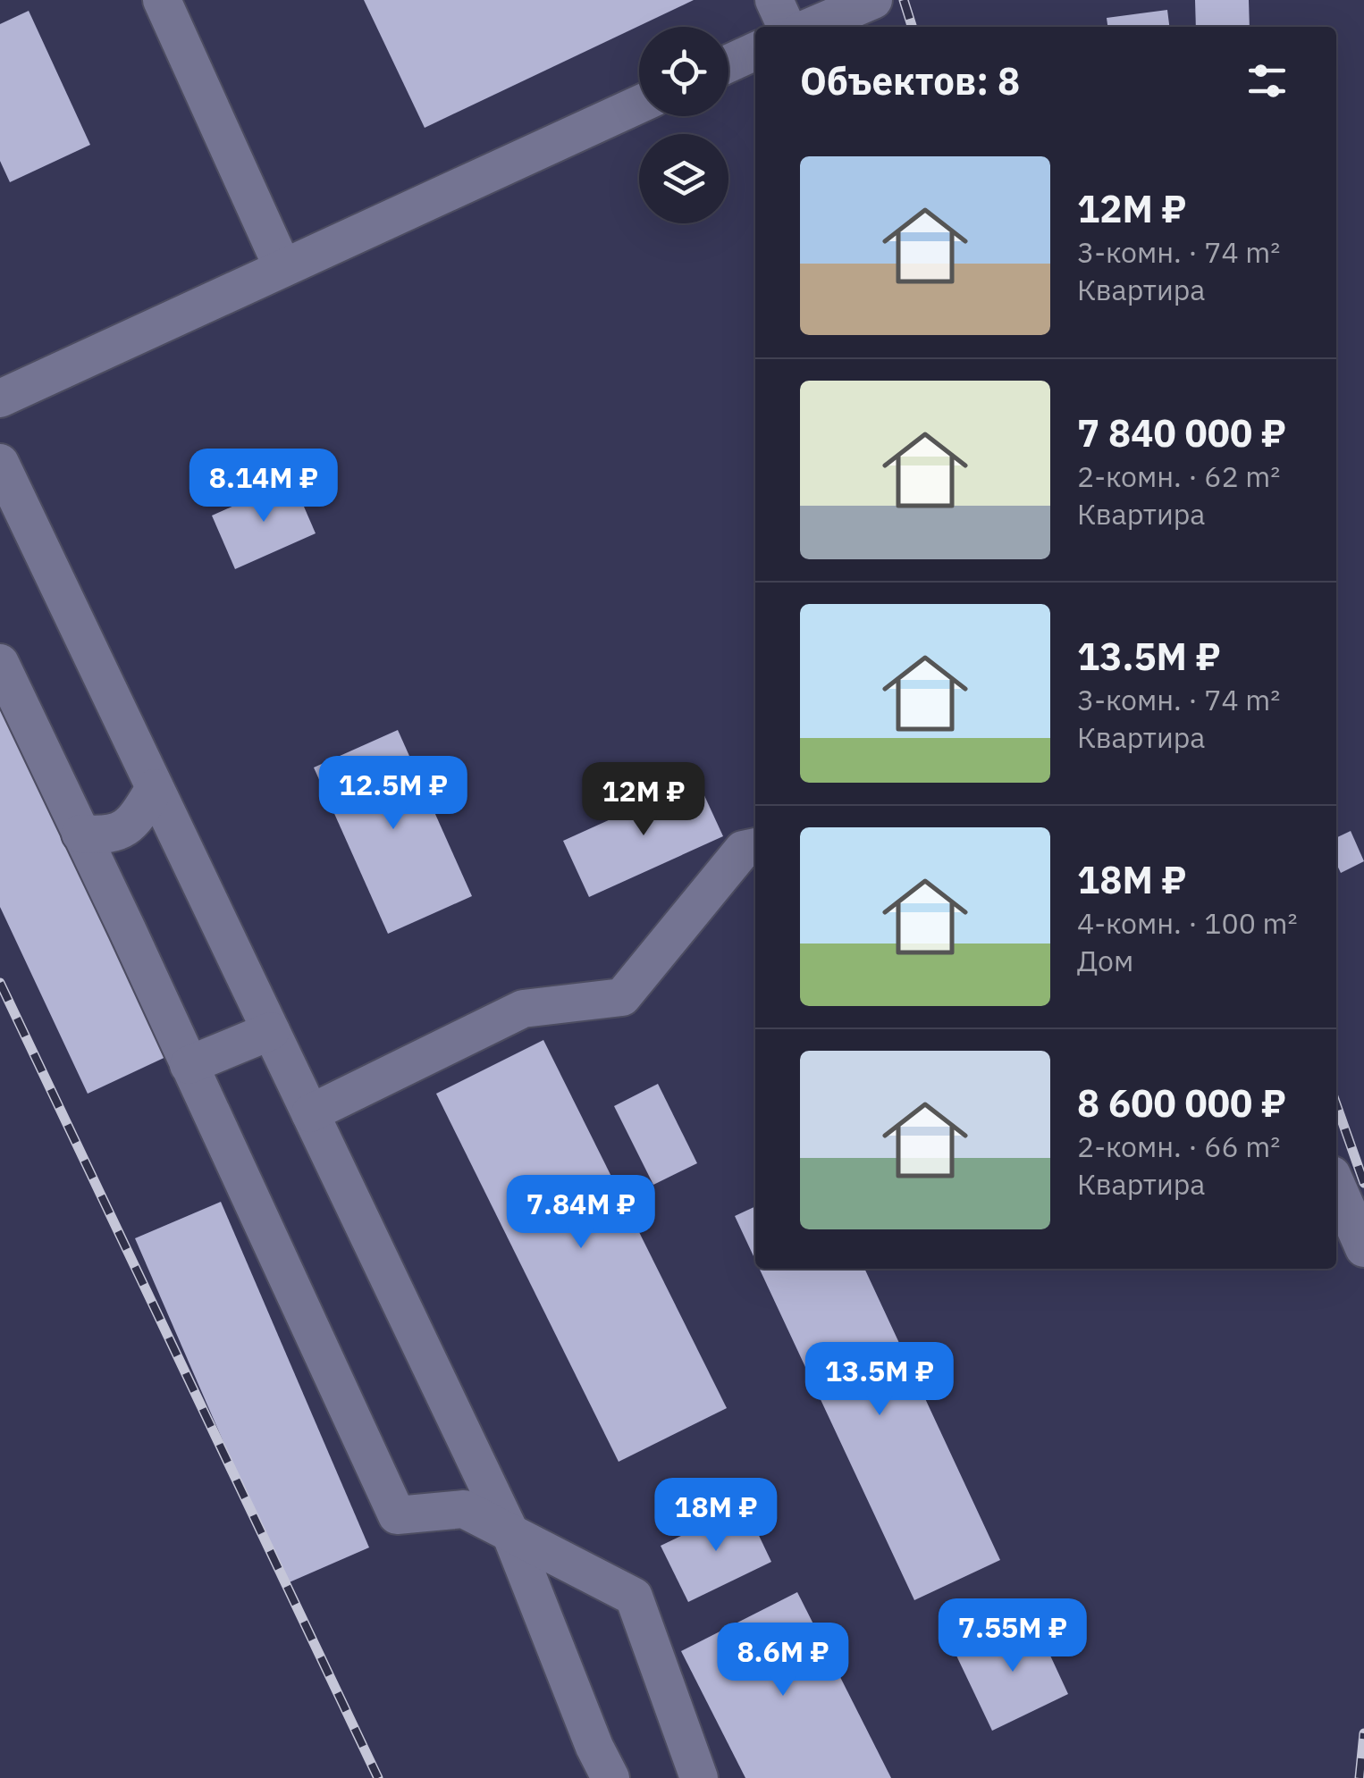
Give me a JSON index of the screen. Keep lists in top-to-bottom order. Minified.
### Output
{"page":{"heading":"Объектов: 8","list":[{"name":"12M ₽","note":"3-комн. · 74 m² · Квартира"},{"name":"7 840 000 ₽","note":"2-комн. · 62 m² · Квартира"},{"name":"13.5M ₽","note":"3-комн. · 74 m² · Квартира"},{"name":"18M ₽","note":"4-комн. · 100 m² · Дом"},{"name":"8 600 000 ₽","note":"2-комн. · 66 m² · Квартира"}],"price":["8.14M ₽","12.5M ₽","12M ₽","7.84M ₽","13.5M ₽","18M ₽","7.55M ₽","8.6M ₽"]}}
